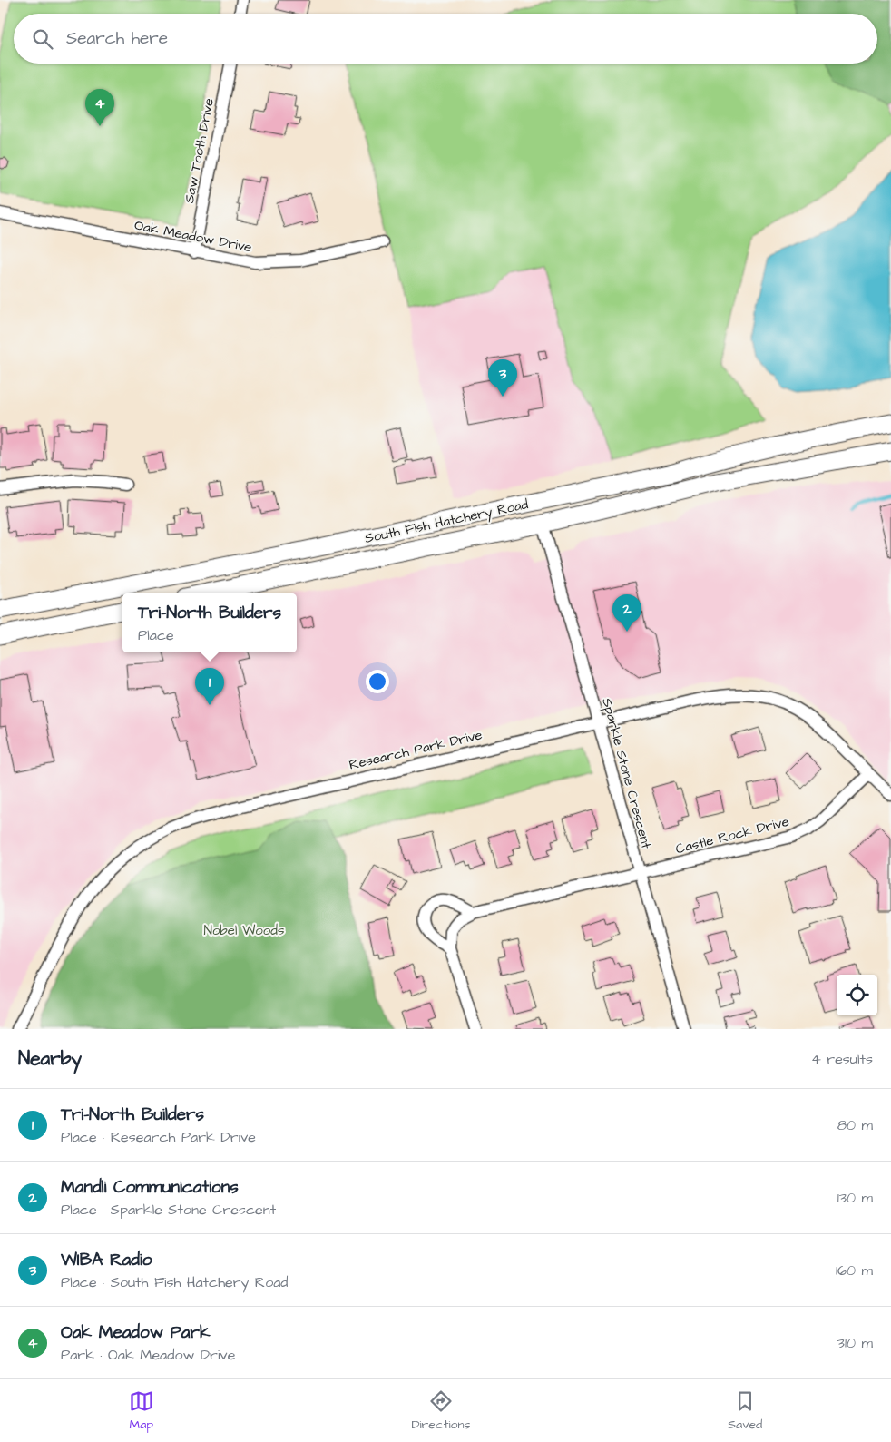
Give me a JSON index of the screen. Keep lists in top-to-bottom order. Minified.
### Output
{"streets":{"main road":["South Fish Hatchery Road"],"street":["Saw Tooth Drive","Oak Meadow Drive","Research Park Drive","Sparkle Stone Crescent","Castle Rock Drive"]},"crossings":[["Saw Tooth Drive","Oak Meadow Drive"],["South Fish Hatchery Road","Sparkle Stone Crescent"],["Research Park Drive","Sparkle Stone Crescent"],["Research Park Drive","Castle Rock Drive"],["Sparkle Stone Crescent","Castle Rock Drive"]],"parks":["Nobel Woods"],"page":{"search":"Search here","pins":["4","3","2","1"],"popup":["Tri-North Builders","Place"],"heading":["Nearby","4 results"],"list":[{"mark":"1","name":"Tri-North Builders","note":"Place · Research Park Drive","value":"80 m"},{"mark":"2","name":"Mandli Communications","note":"Place · Sparkle Stone Crescent","value":"130 m"},{"mark":"3","name":"WIBA Radio","note":"Place · South Fish Hatchery Road","value":"160 m"},{"mark":"4","name":"Oak Meadow Park","note":"Park · Oak Meadow Drive","value":"310 m"}],"nav":["Map","Directions","Saved"]}}
